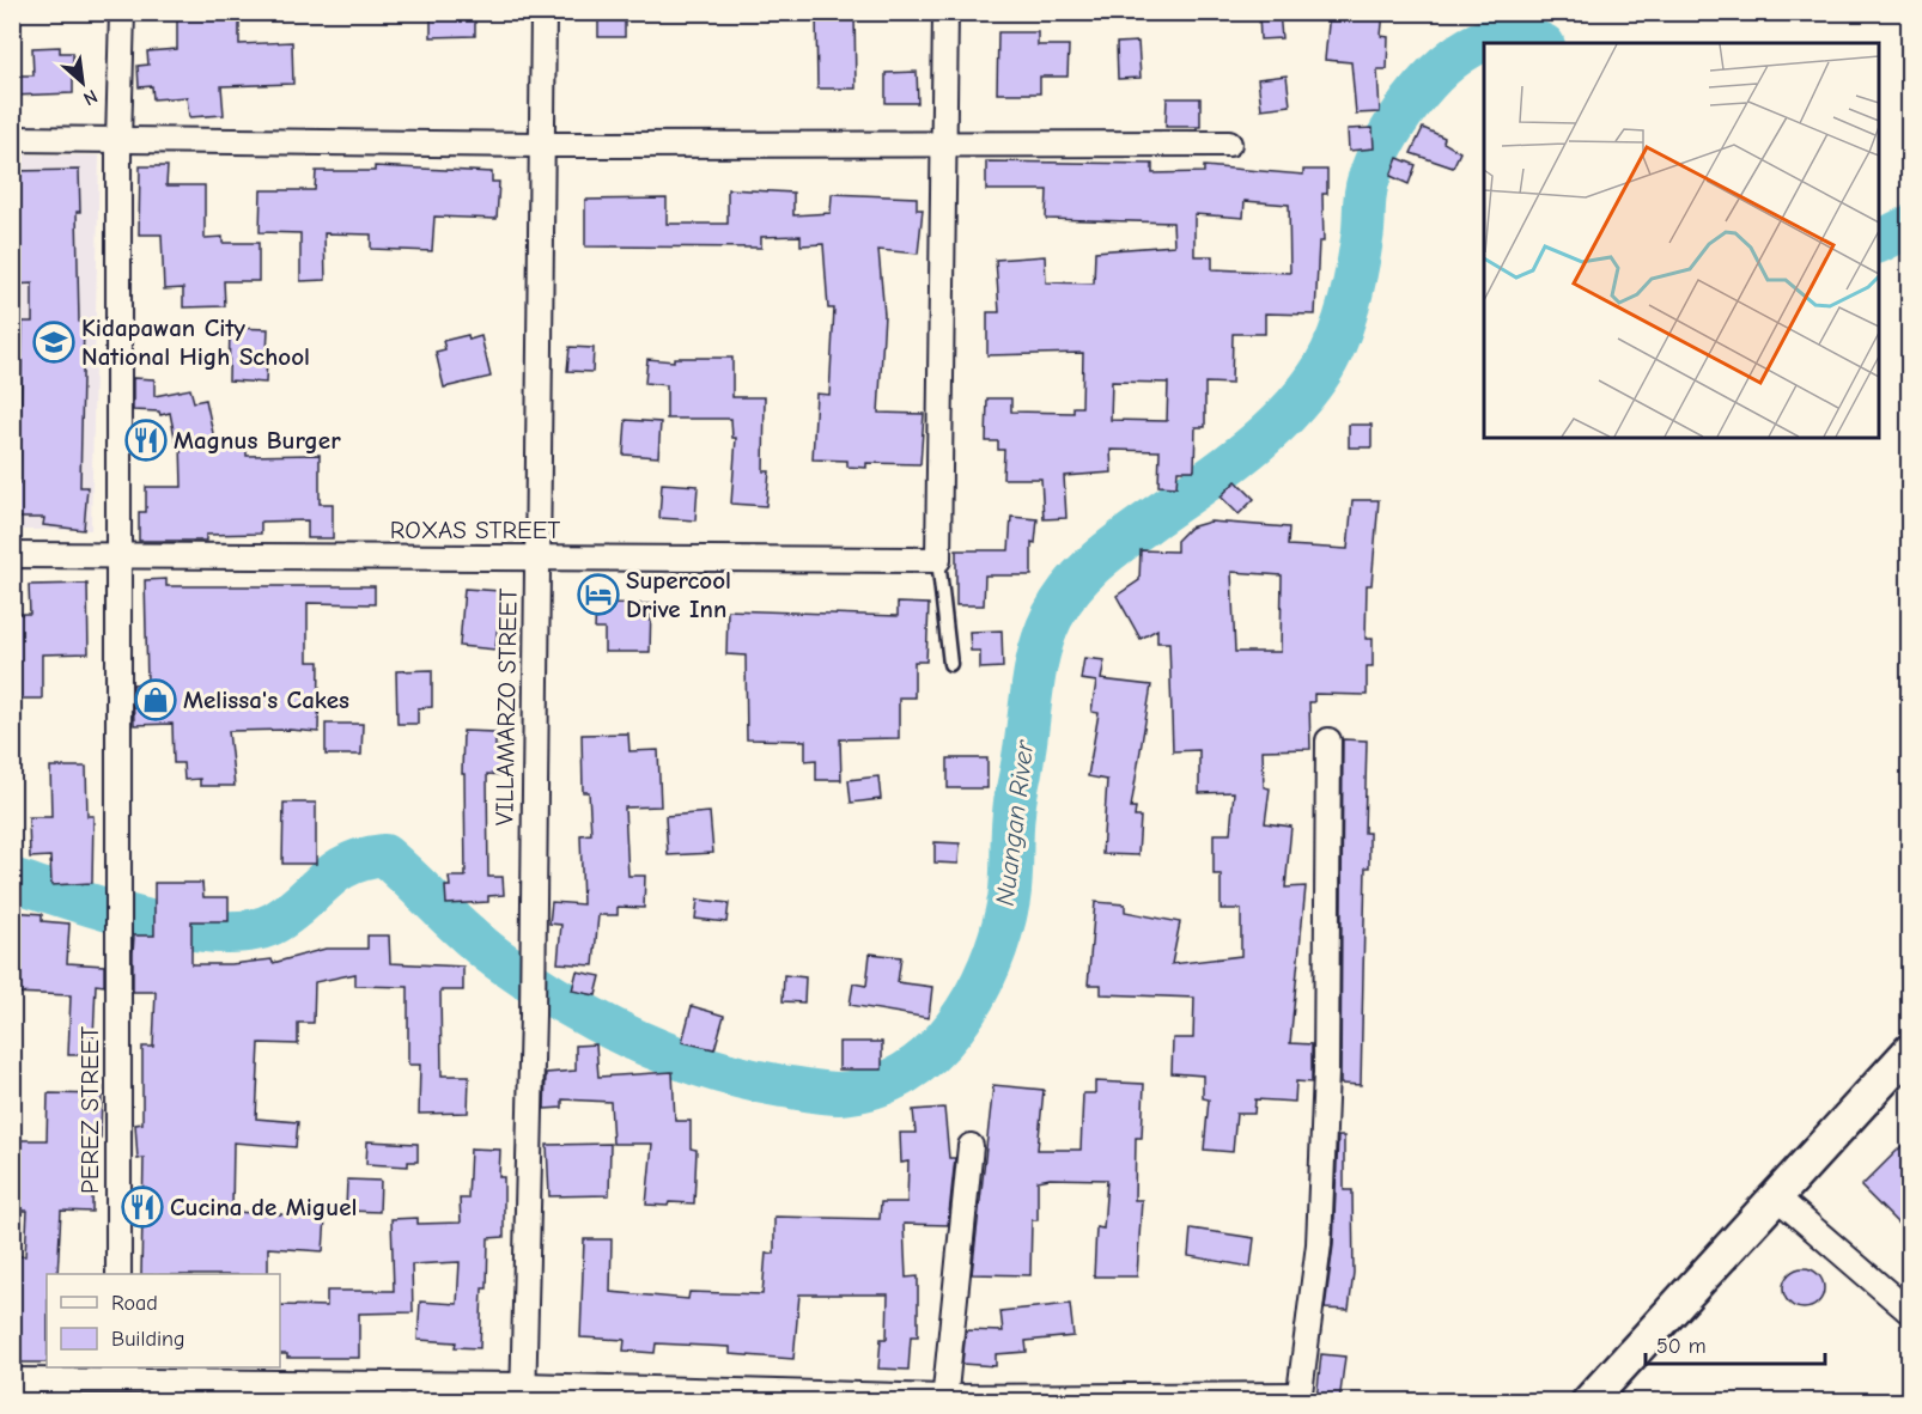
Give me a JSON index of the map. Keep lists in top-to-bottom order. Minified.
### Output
{"streets":{"street":["ROXAS STREET","VILLAMARZO STREET","PEREZ STREET"]},"crossings":[["ROXAS STREET","VILLAMARZO STREET"],["ROXAS STREET","PEREZ STREET"]],"water":["Nuangan River"],"places":{"school or university":["Kidapawan City National High School"],"restaurant":["Magnus Burger","Cucina de Miguel"],"hotel":["Supercool Drive Inn"],"shop":["Melissa's Cakes"]},"legend":["Road","Building"],"scale_bar":"50 m","north":"bottom right"}
